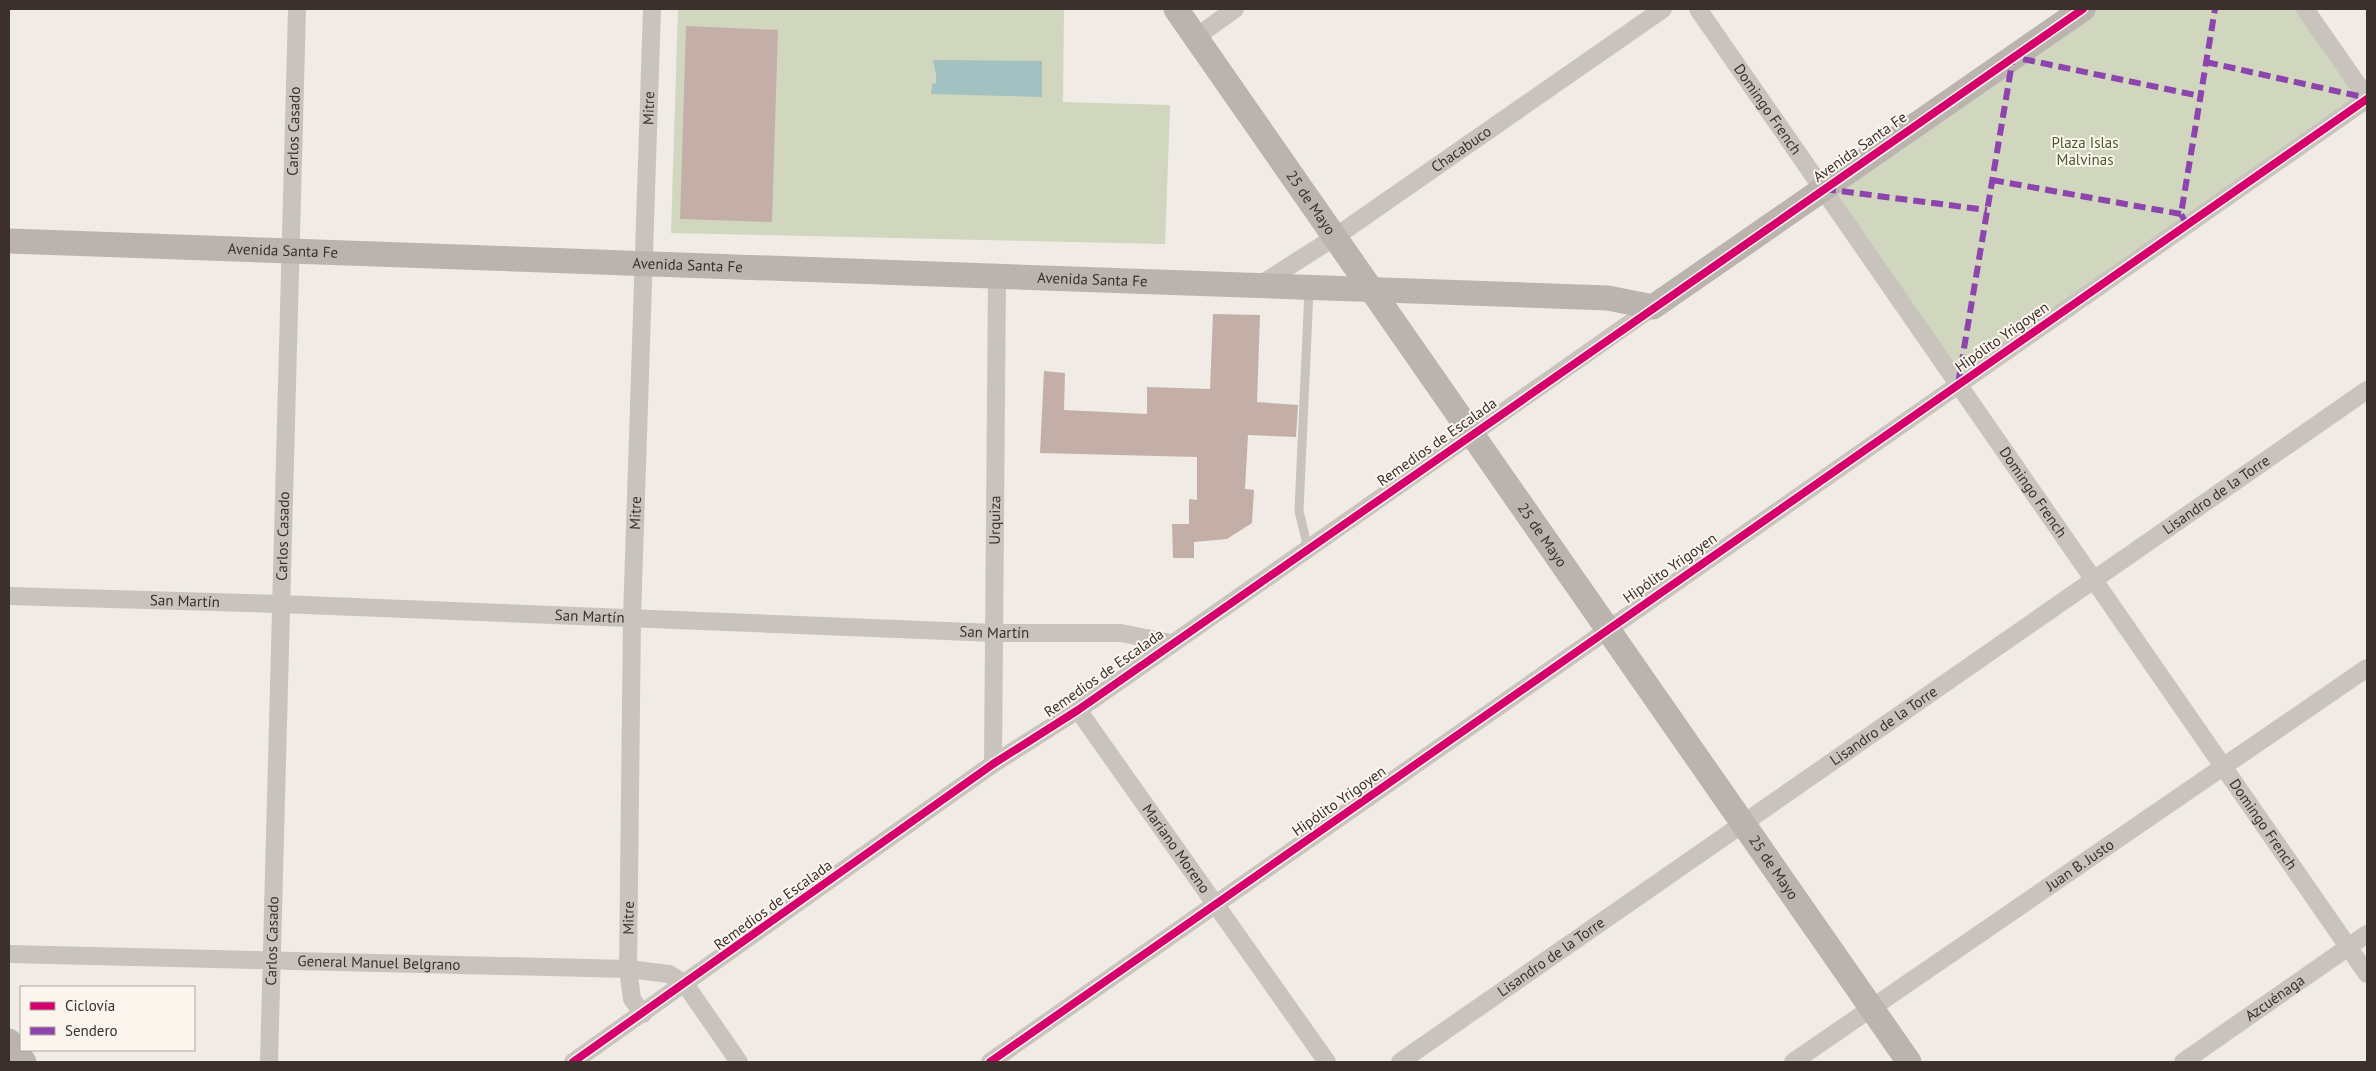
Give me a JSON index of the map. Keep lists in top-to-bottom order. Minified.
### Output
{"streets":{"street":["Mitre","Domingo French","Carlos Casado","Avenida Santa Fe","Chacabuco","25 de Mayo","Hipólito Yrigoyen","Remedios de Escalada","Lisandro de la Torre","Urquiza","San Martín","Mariano Moreno","Juan B. Justo","General Manuel Belgrano","Azcuénaga"]},"crossings":[["Mitre","Avenida Santa Fe"],["Mitre","Remedios de Escalada"],["Mitre","San Martín"],["Mitre","General Manuel Belgrano"],["Domingo French","Avenida Santa Fe"],["Domingo French","Hipólito Yrigoyen"],["Domingo French","Lisandro de la Torre"],["Domingo French","Juan B. Justo"],["Domingo French","Azcuénaga"],["Carlos Casado","Avenida Santa Fe"],["Carlos Casado","San Martín"],["Carlos Casado","General Manuel Belgrano"],["Avenida Santa Fe","Chacabuco"],["Avenida Santa Fe","25 de Mayo"],["Avenida Santa Fe","Remedios de Escalada"],["Avenida Santa Fe","Urquiza"],["Chacabuco","25 de Mayo"],["25 de Mayo","Hipólito Yrigoyen"],["25 de Mayo","Remedios de Escalada"],["25 de Mayo","Lisandro de la Torre"],["25 de Mayo","Juan B. Justo"],["Hipólito Yrigoyen","Mariano Moreno"],["Remedios de Escalada","Urquiza"],["Remedios de Escalada","San Martín"],["Remedios de Escalada","Mariano Moreno"],["Remedios de Escalada","General Manuel Belgrano"],["Urquiza","San Martín"]],"parks":["Plaza Islas Malvinas"],"legend":["Ciclovía","Sendero"]}
